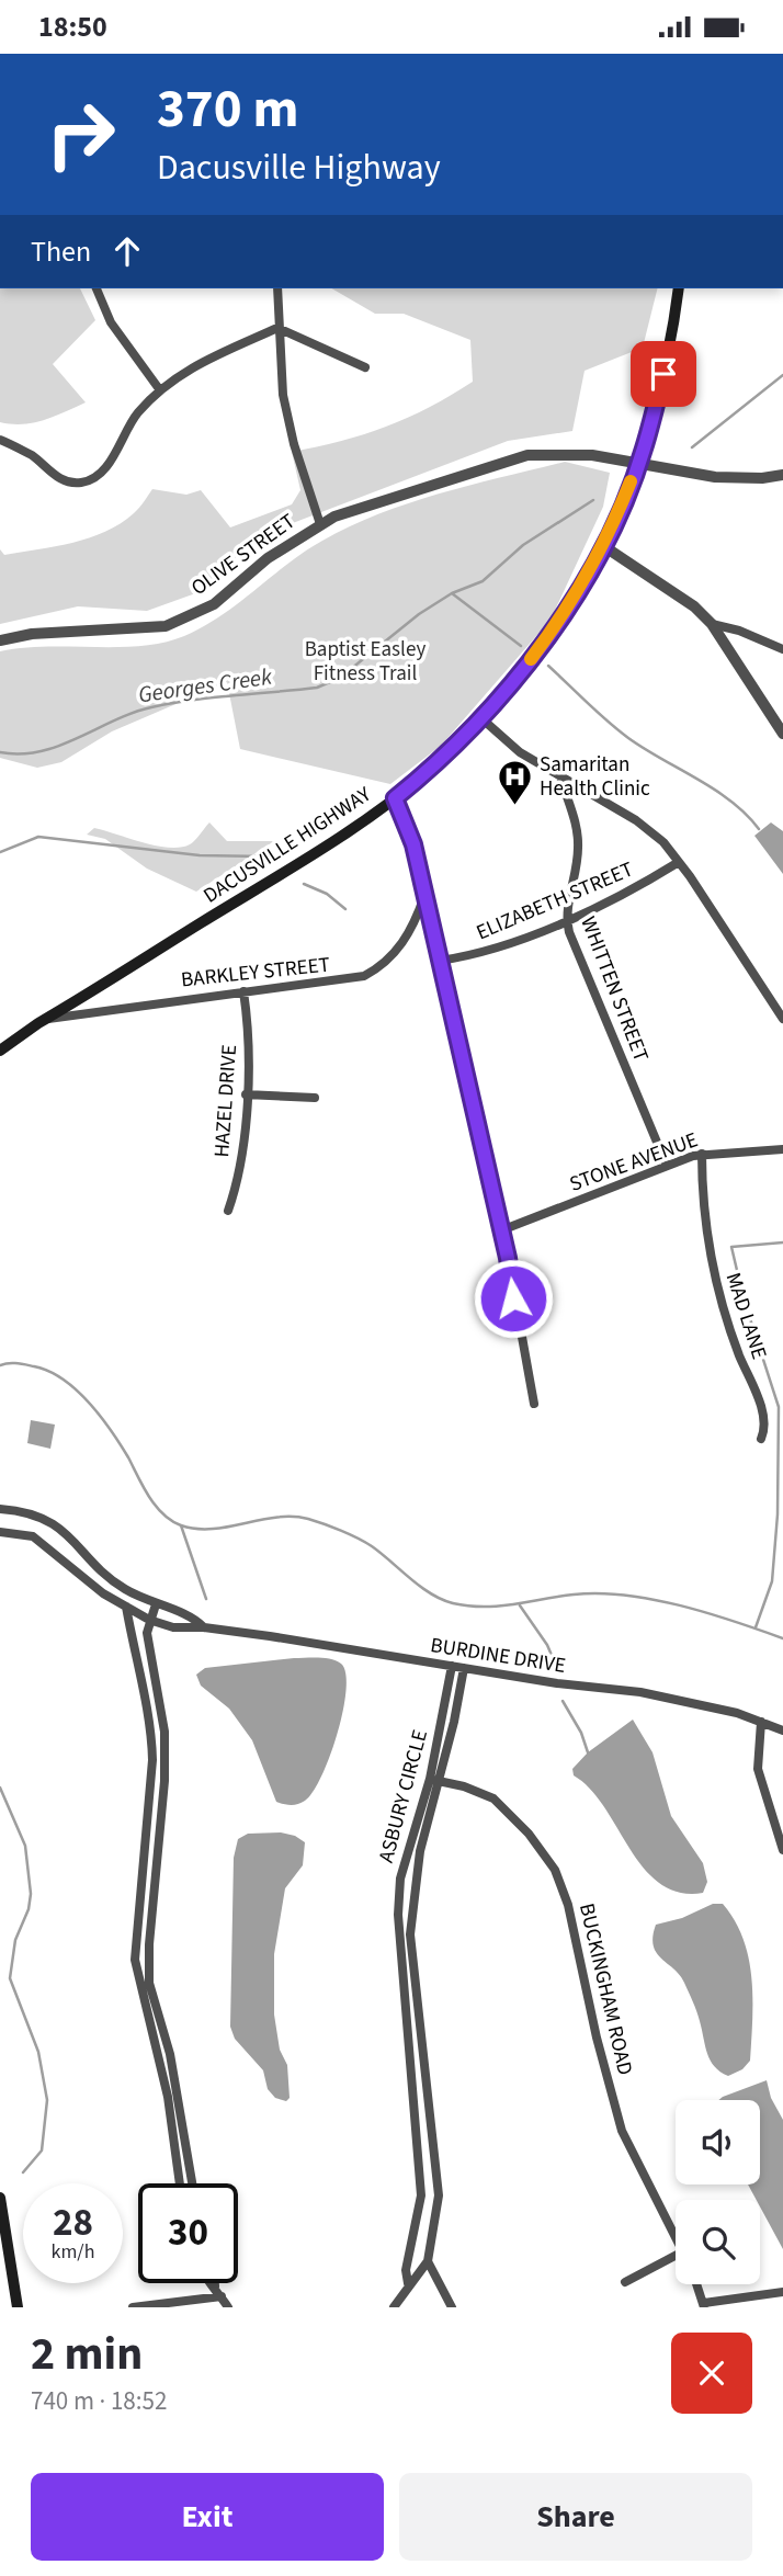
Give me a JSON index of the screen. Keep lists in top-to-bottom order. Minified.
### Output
{"streets":{"main road":["DACUSVILLE HIGHWAY"],"street":["OLIVE STREET","ELIZABETH STREET","BARKLEY STREET","WHITTEN STREET","HAZEL DRIVE","STONE AVENUE","MAD LANE","BURDINE DRIVE","ASBURY CIRCLE","BUCKINGHAM ROAD"]},"crossings":[["OLIVE STREET","DACUSVILLE HIGHWAY"],["DACUSVILLE HIGHWAY","BARKLEY STREET"],["ELIZABETH STREET","WHITTEN STREET"],["BARKLEY STREET","HAZEL DRIVE"],["WHITTEN STREET","STONE AVENUE"],["STONE AVENUE","MAD LANE"],["BURDINE DRIVE","ASBURY CIRCLE"],["ASBURY CIRCLE","BUCKINGHAM ROAD"]],"water":["Georges Creek"],"parks":["Baptist Easley Fitness Trail"],"places":{"hospital":["Samaritan Health Clinic"]},"page":{"status":"18:50","turn":["370 m","Dacusville Highway"],"then":"Then","speed":"28 km/h","limit":"30","heading":["2 min","740 m · 18:52"],"buttons":["Exit","Share"]}}
